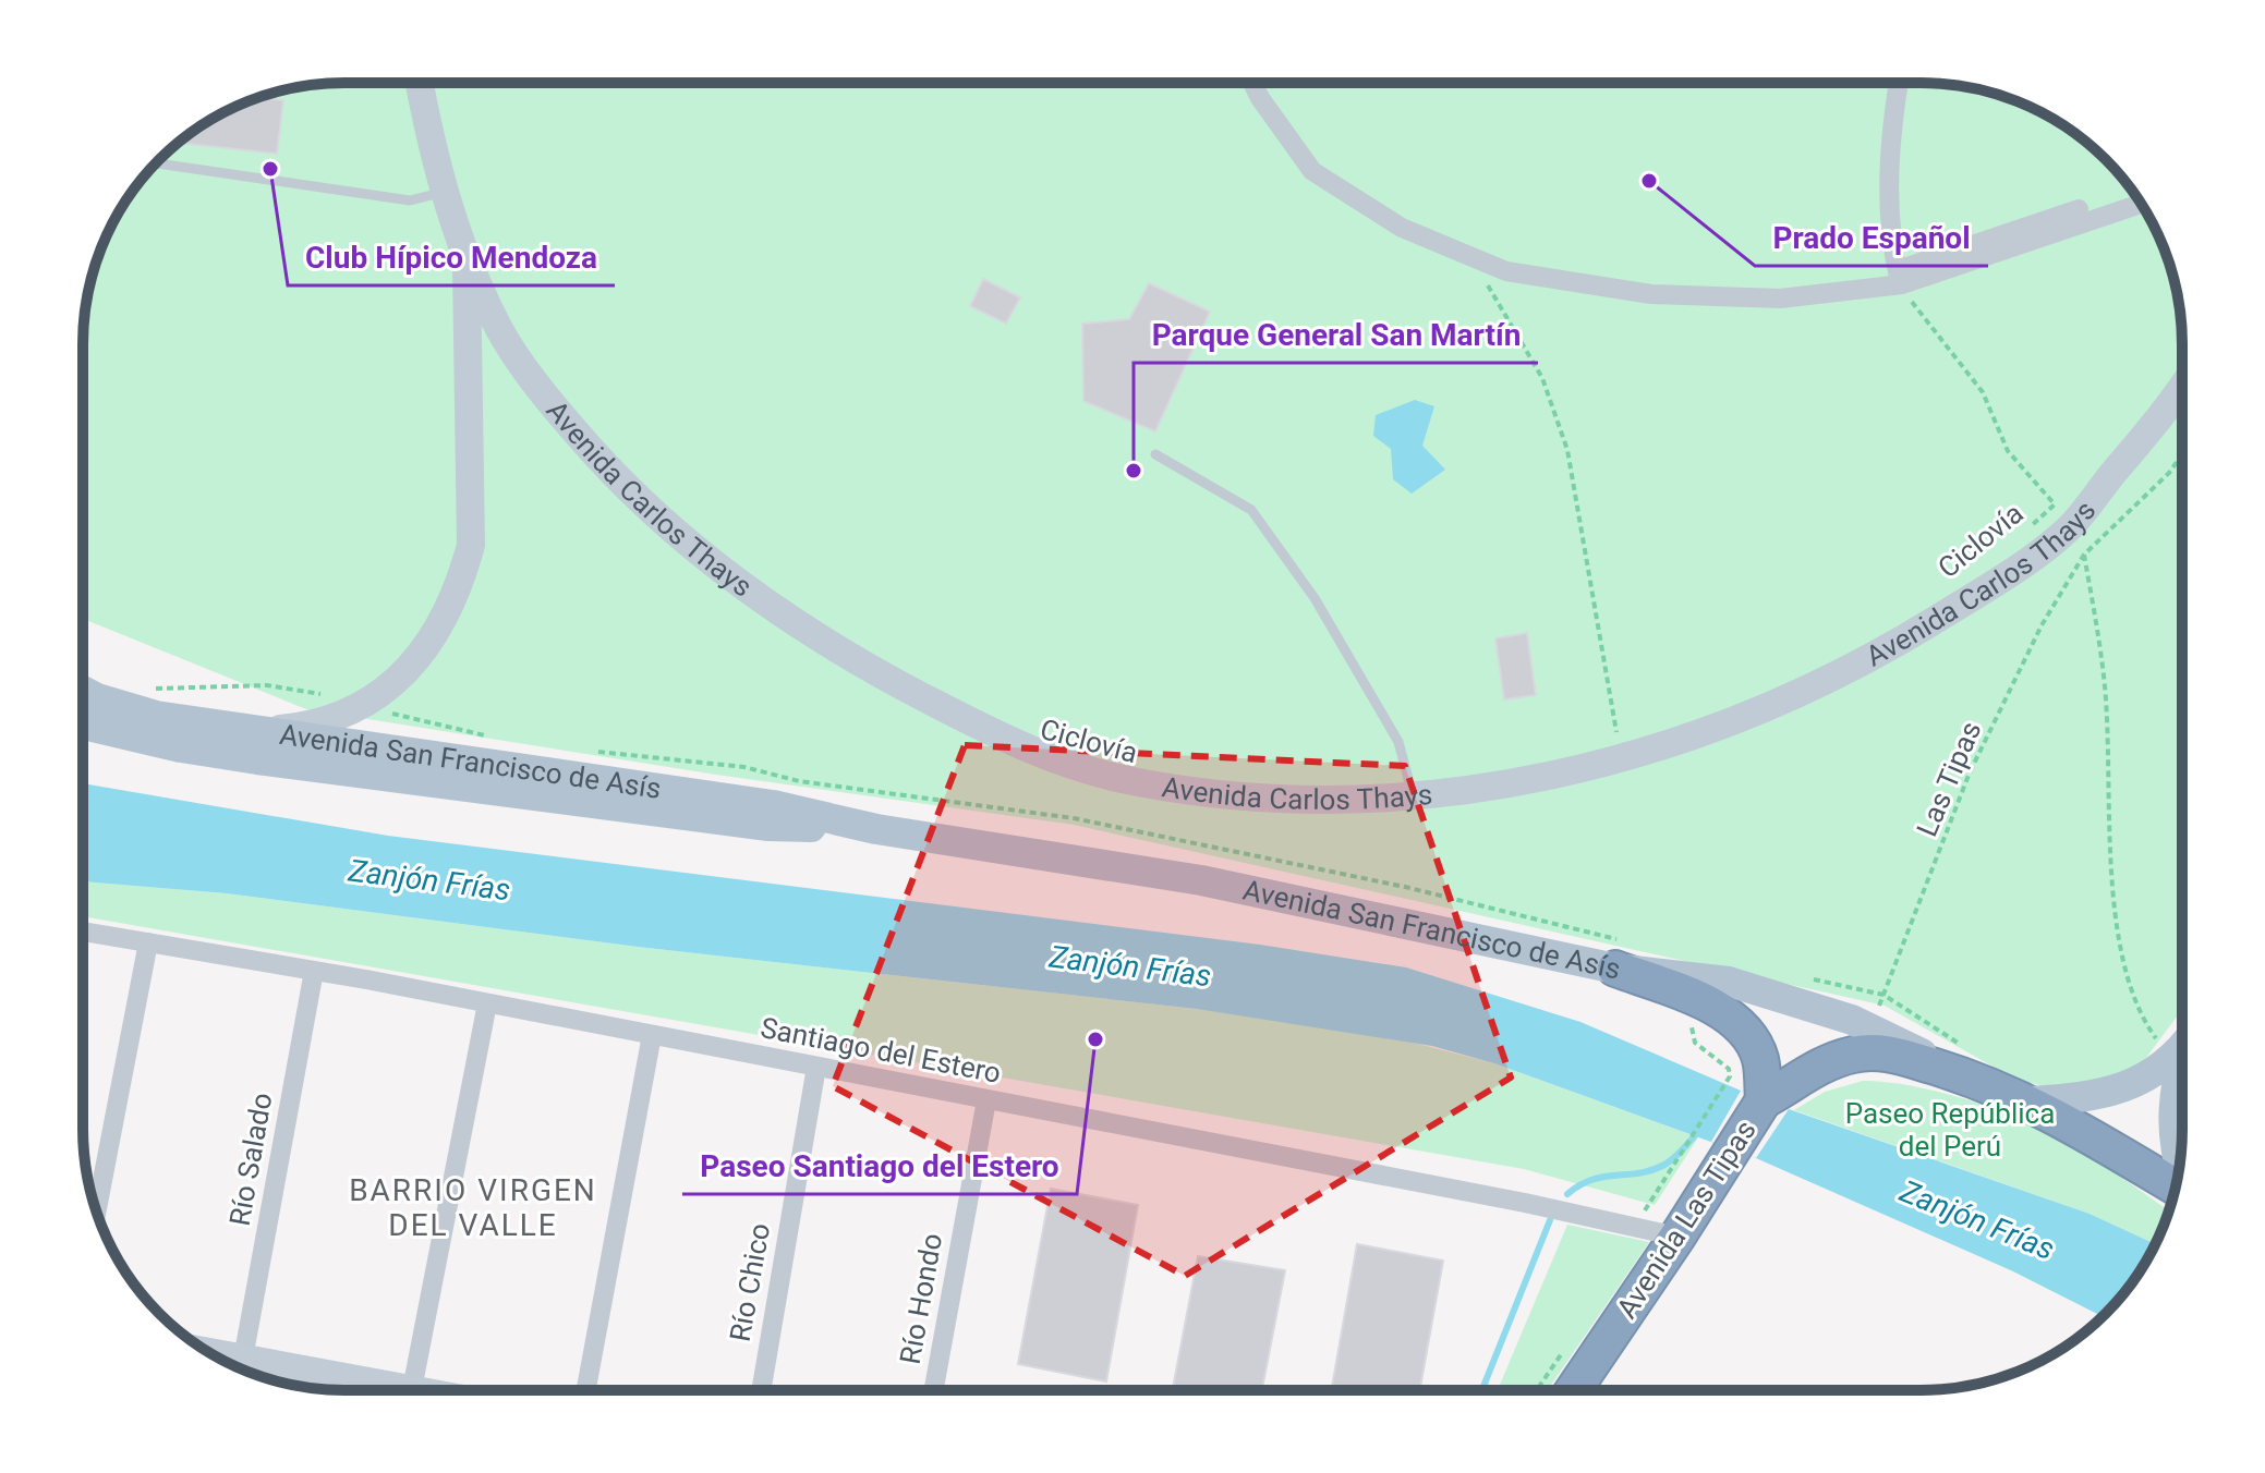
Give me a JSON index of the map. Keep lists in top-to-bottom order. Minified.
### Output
{"streets":{"highway":["Avenida Las Tipas"],"main road":["Avenida San Francisco de Asís"],"street":["Avenida Carlos Thays","Santiago del Estero","Río Salado","Río Chico","Río Hondo"],"path":["Ciclovía","Las Tipas"]},"crossings":[["Avenida Carlos Thays","Avenida San Francisco de Asís"],["Avenida San Francisco de Asís","Las Tipas"],["Santiago del Estero","Río Salado"],["Santiago del Estero","Avenida Las Tipas"],["Santiago del Estero","Río Chico"],["Santiago del Estero","Río Hondo"]],"districts":["BARRIO VIRGEN DEL VALLE"],"water":["Zanjón Frías"],"parks":["Paseo República del Perú"],"places":["Club Hípico Mendoza","Prado Español","Parque General San Martín","Paseo Santiago del Estero"]}
